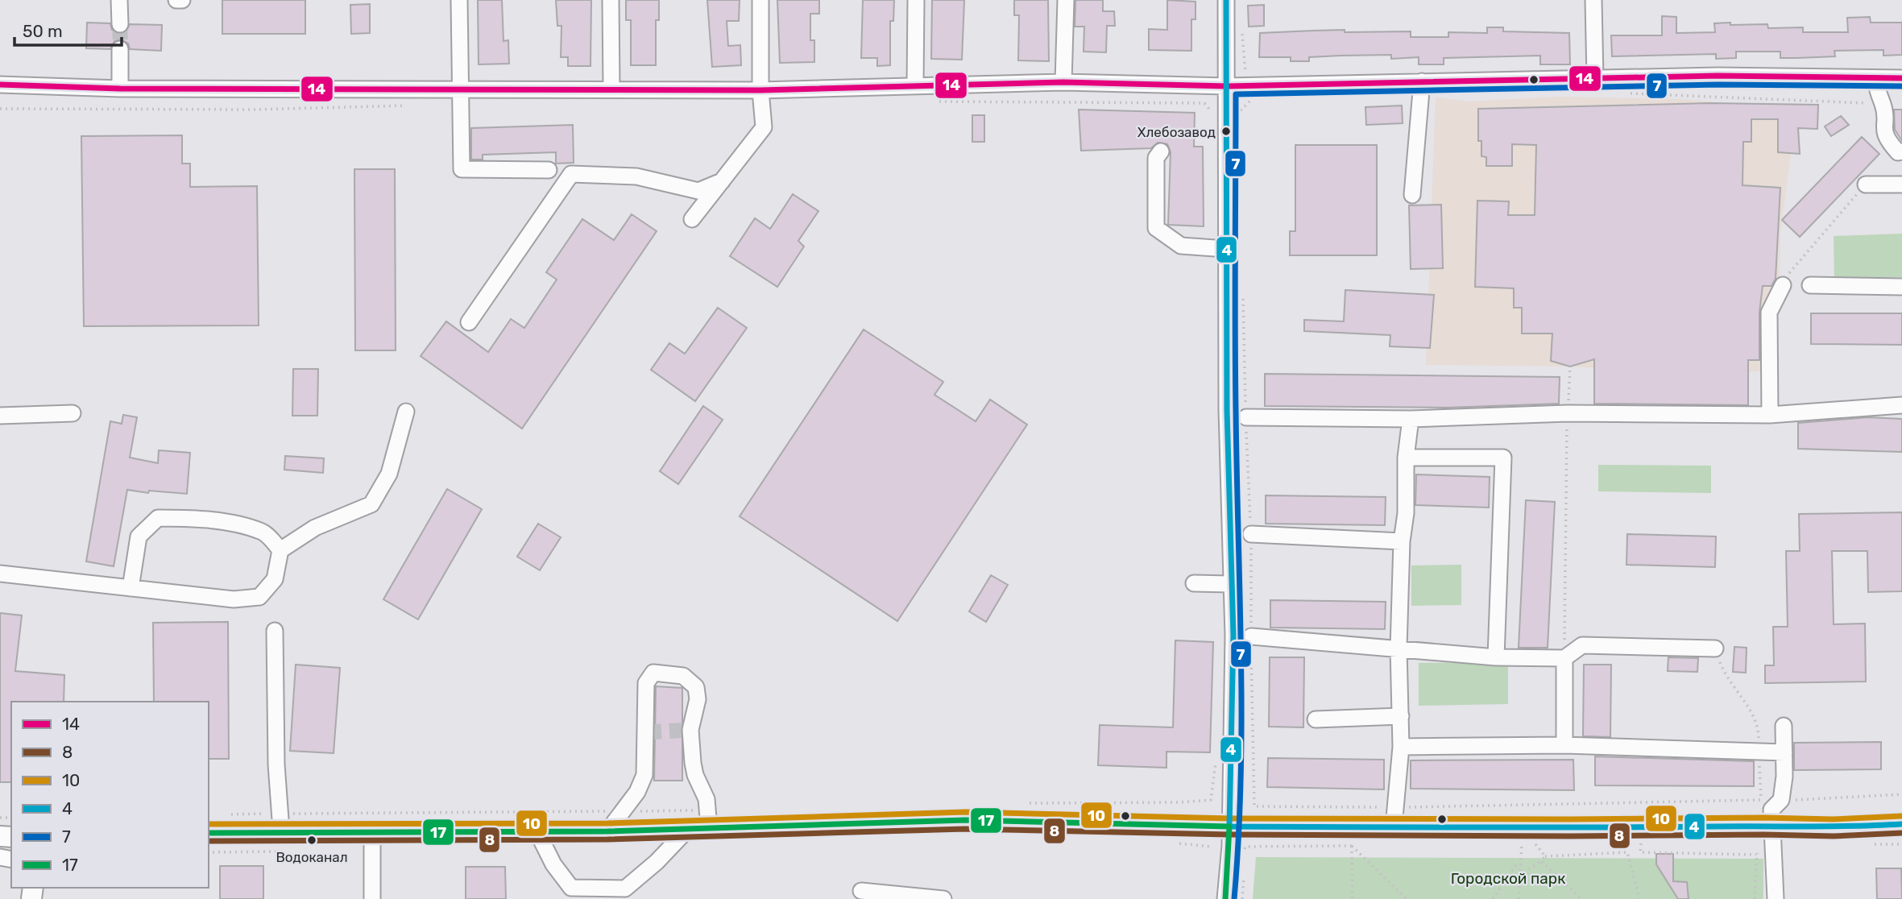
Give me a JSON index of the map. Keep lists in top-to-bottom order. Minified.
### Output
{"parks":["Городской парк"],"places":["Хлебозавод","Водоканал"],"lines":["transit line 4","transit line 14","transit line 7","transit line 10","transit line 17","transit line 8"],"legend":["14","8","10","4","7","17"],"scale_bar":"50 m"}
